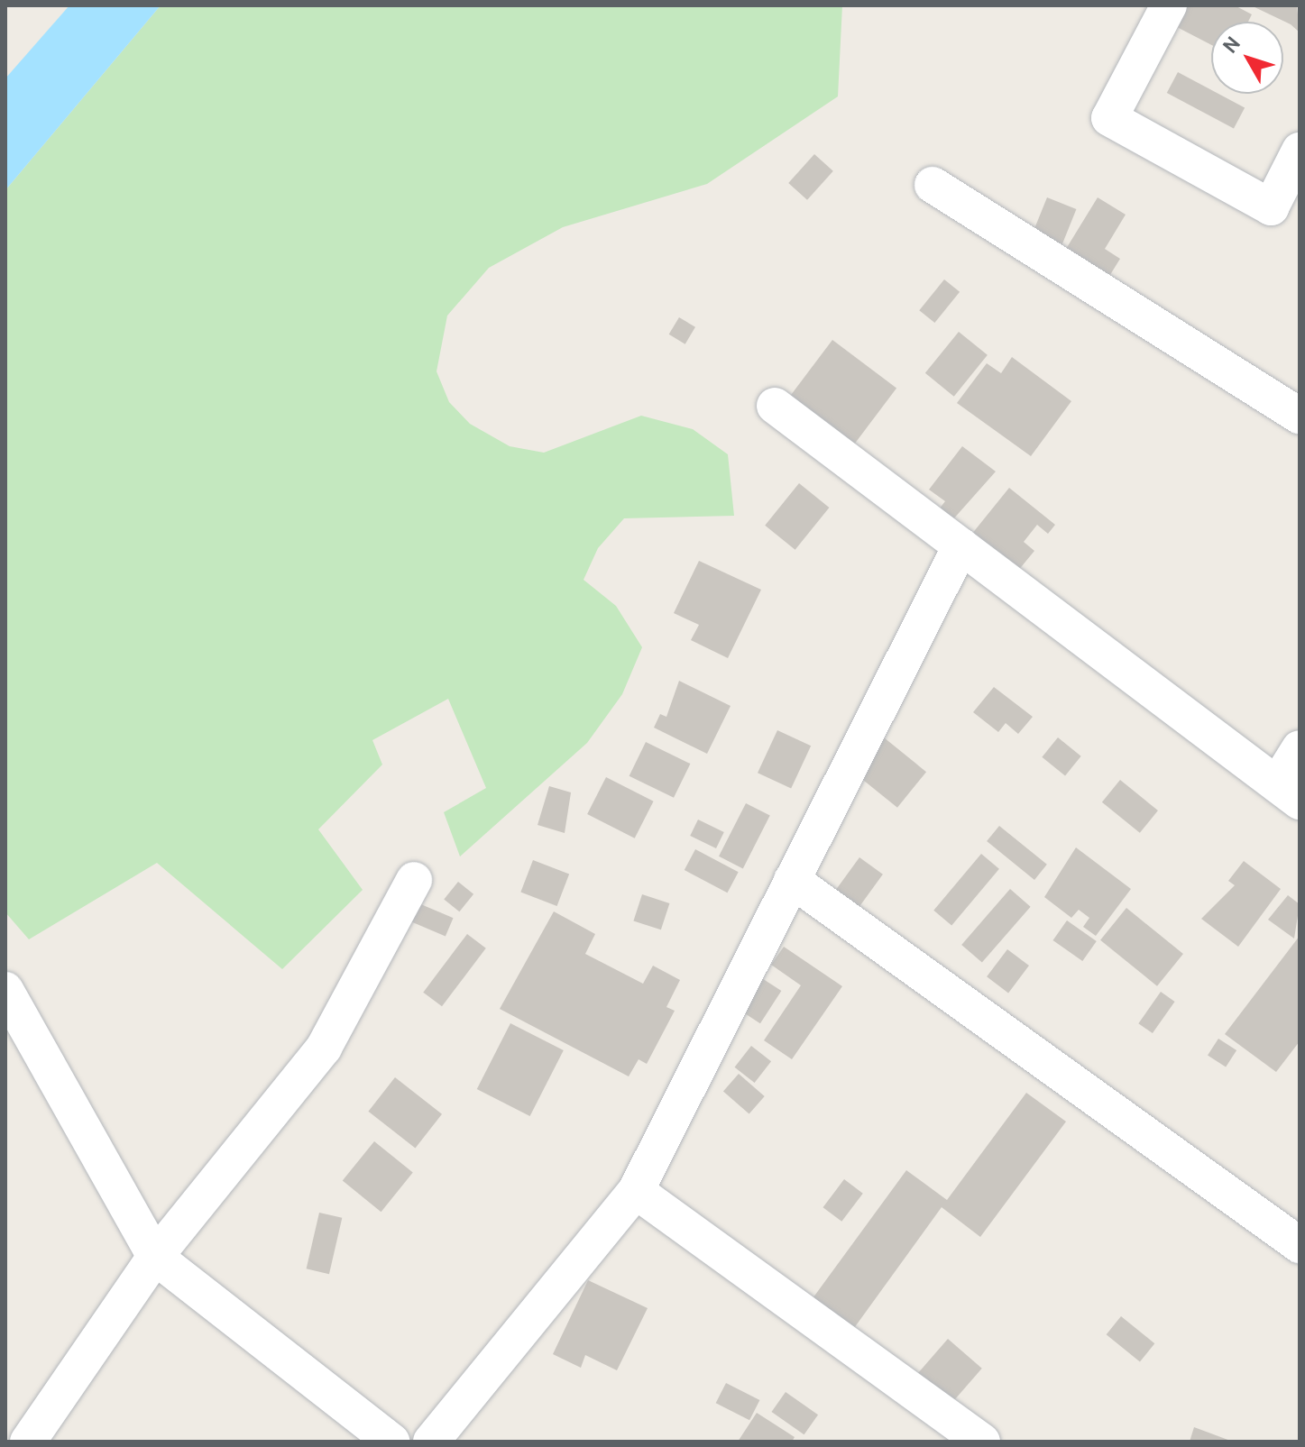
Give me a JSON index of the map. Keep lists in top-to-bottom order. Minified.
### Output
{"north":"top left"}
